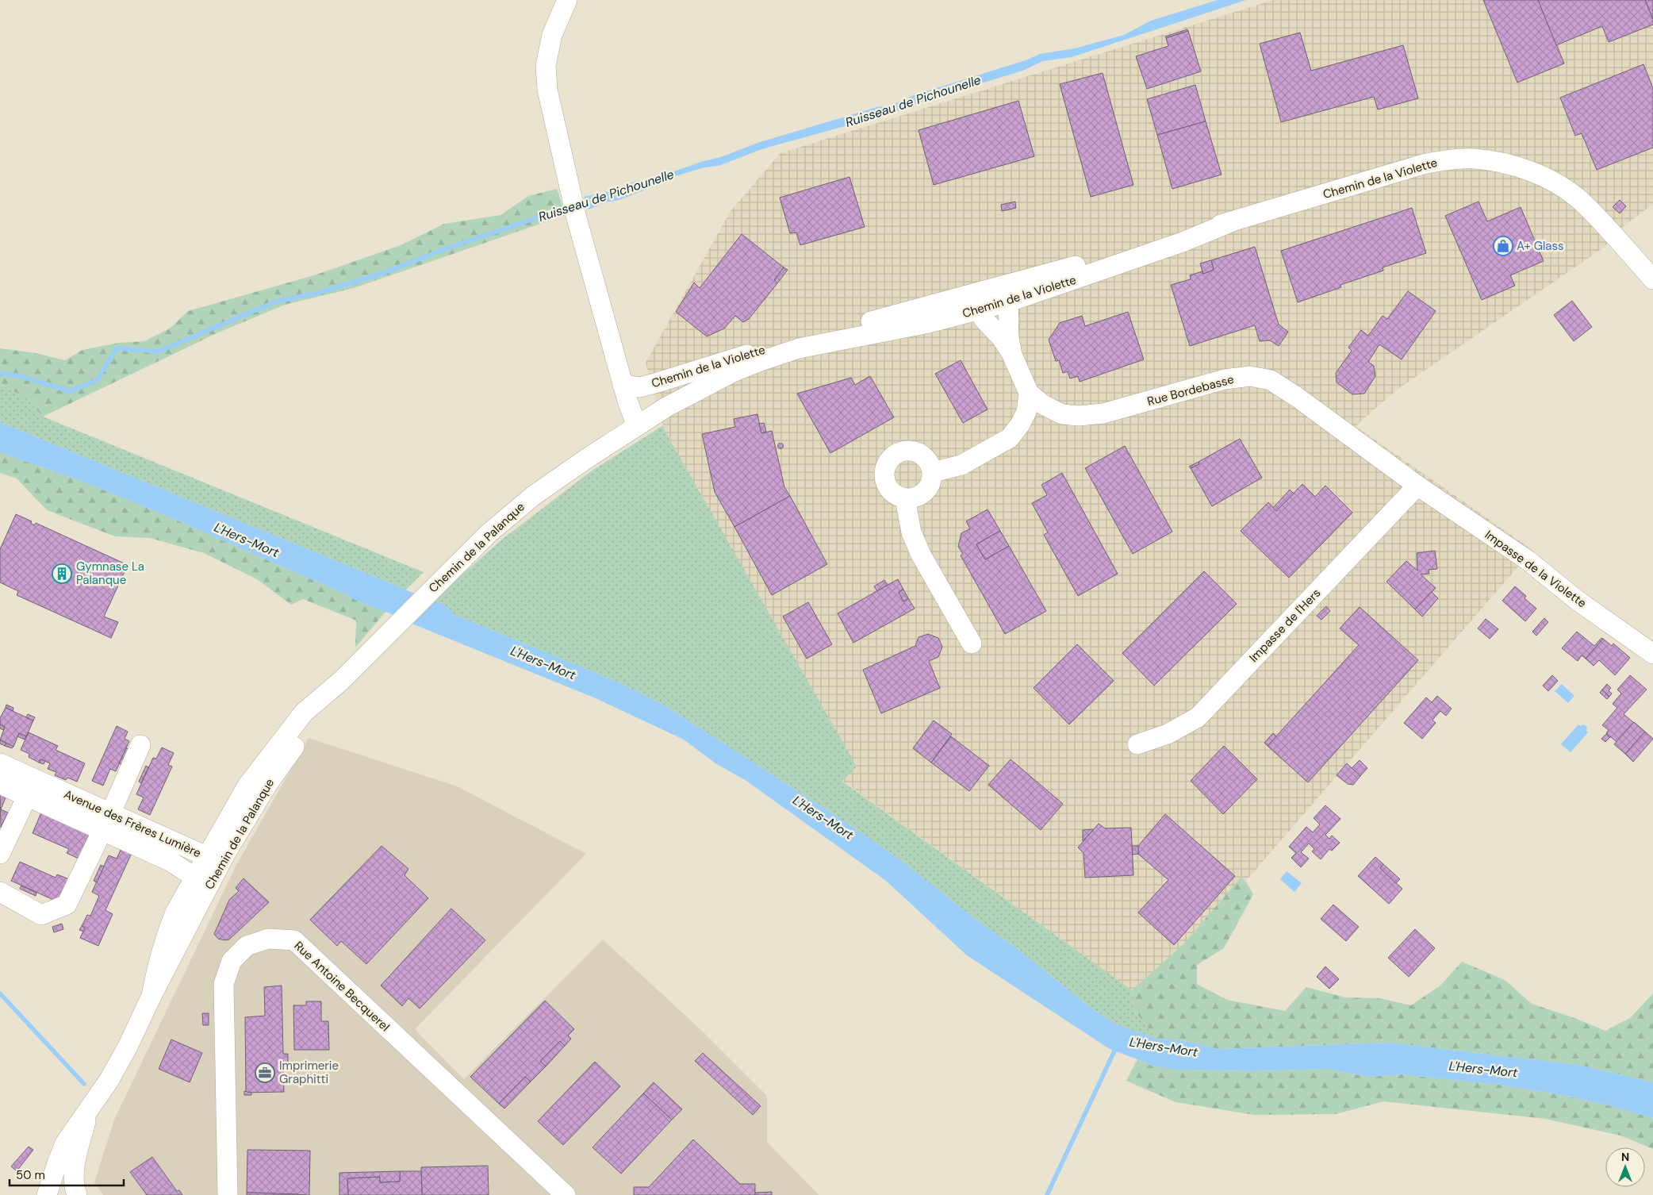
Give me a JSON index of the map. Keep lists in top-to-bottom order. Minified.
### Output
{"streets":{"street":["Chemin de la Violette","Rue Bordebasse","Chemin de la Palanque","Impasse de la Violette","Impasse de l'Hers","Avenue des Frères Lumière","Rue Antoine Becquerel"]},"crossings":[["Chemin de la Violette","Chemin de la Palanque"],["Rue Bordebasse","Impasse de la Violette"],["Rue Bordebasse","Impasse de l'Hers"],["Chemin de la Palanque","Avenue des Frères Lumière"],["Impasse de la Violette","Impasse de l'Hers"]],"water":["Ruisseau de Pichounelle","L'Hers-Mort"],"places":{"shop":["A+ Glass"],"building":["Gymnase La Palanque"],"office":["Imprimerie Graphitti"]},"scale_bar":"50 m","north":"top"}
